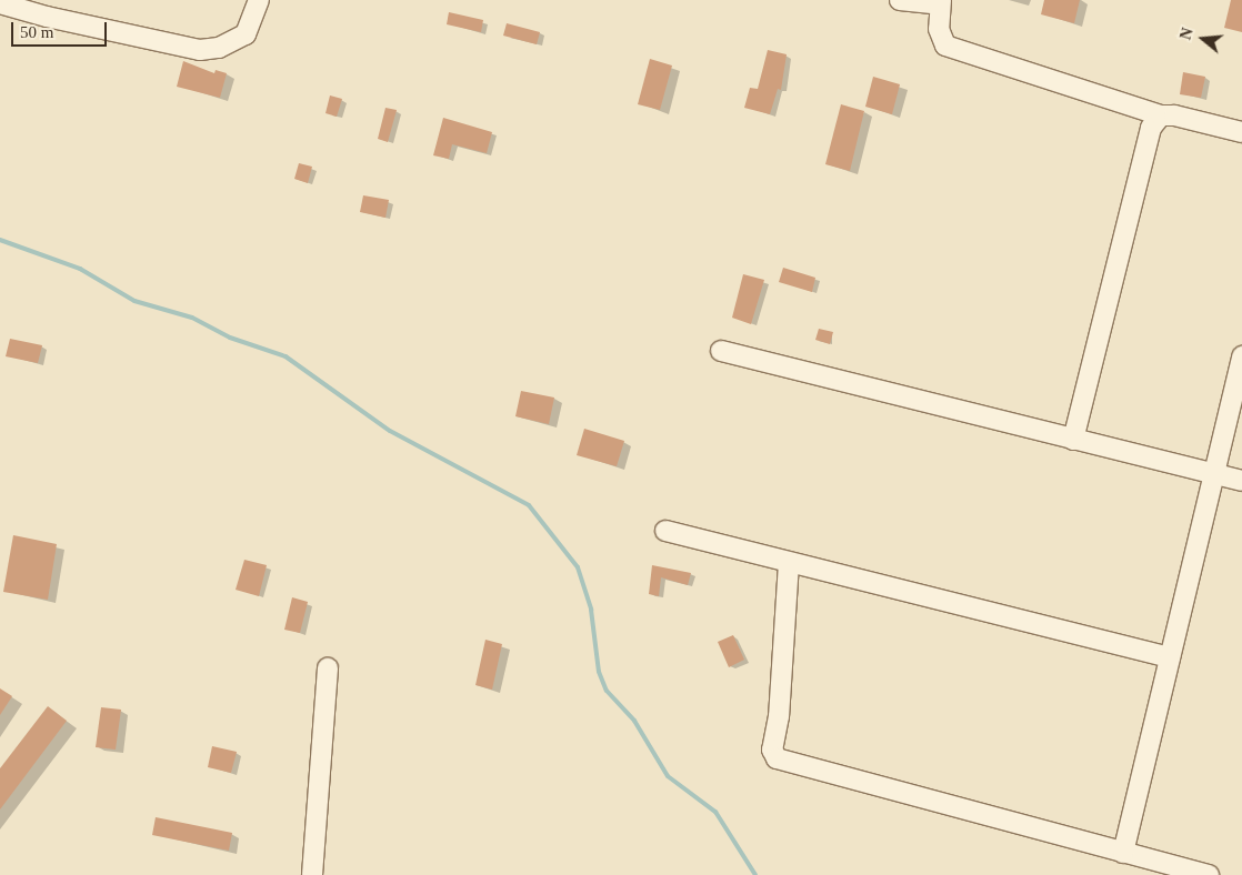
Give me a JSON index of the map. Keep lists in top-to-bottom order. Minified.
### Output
{"scale_bar":"50 m","north":"left"}
